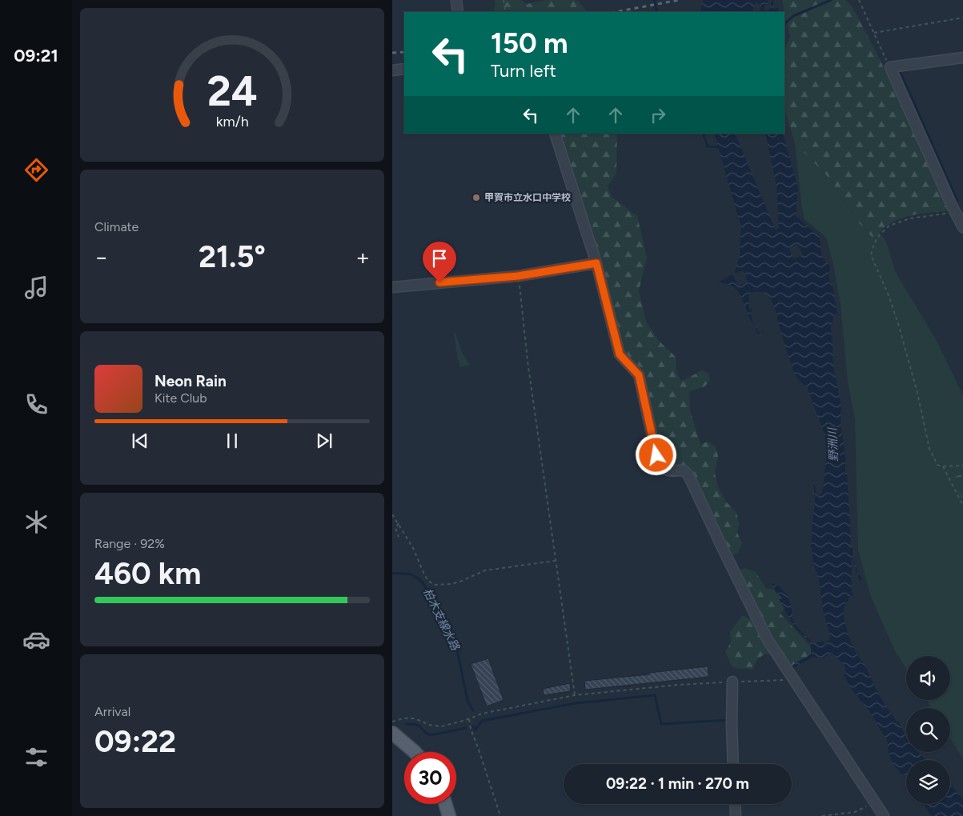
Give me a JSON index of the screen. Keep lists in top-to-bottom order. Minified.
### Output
{"water":["野洲川","柏木支線水路"],"places":["甲賀市立水口中学校"],"page":{"tabs":"09:21","turn":["150 m","Turn left"],"tile":["Climate",["Range · 92%","460 km"],["Arrival","09:22"]],"heat":["−","21.5°","+"],"song":["Neon Rain","Kite Club"],"limit":"30","trip":"09:22 · 1 min · 270 m","gauge":["24","km/h"]}}
